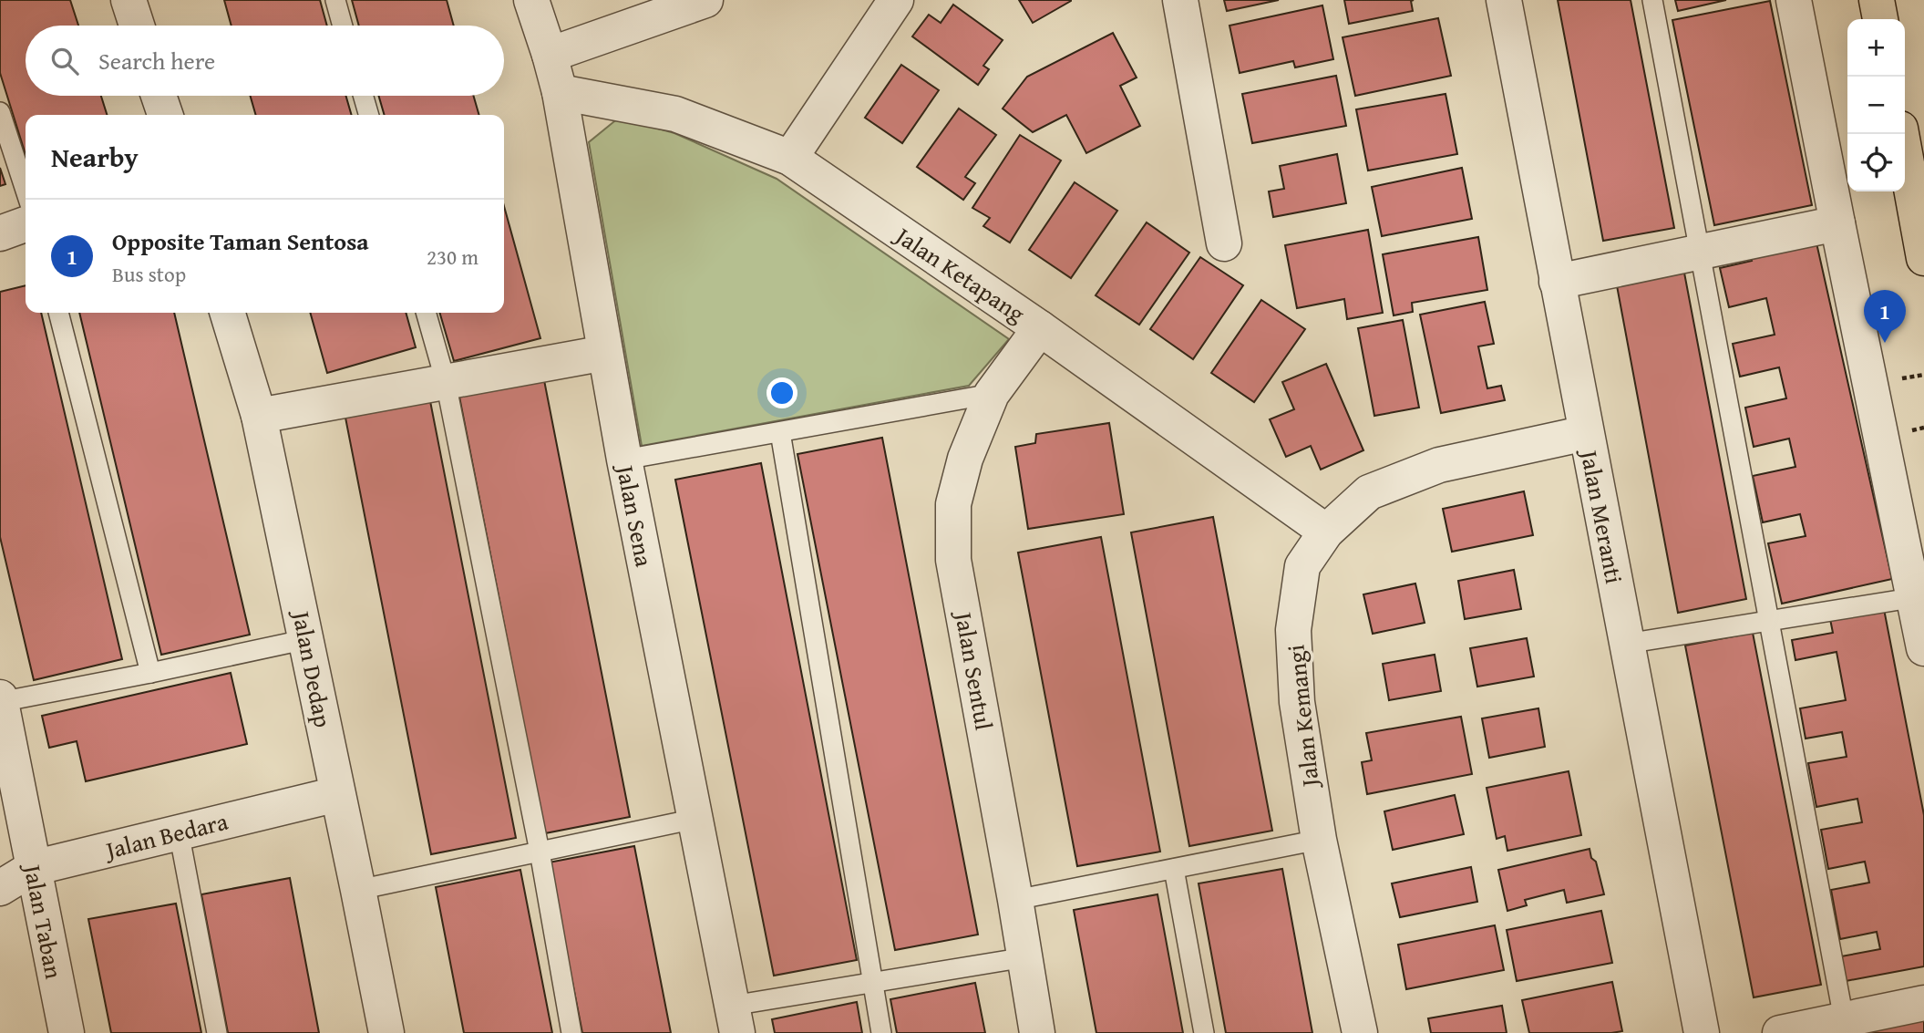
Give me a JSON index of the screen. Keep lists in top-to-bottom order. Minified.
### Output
{"streets":{"street":["Jalan Ketapang","Jalan Sena","Jalan Meranti","Jalan Dedap","Jalan Sentul","Jalan Kemangi","Jalan Bedara","Jalan Taban"]},"crossings":[["Jalan Ketapang","Jalan Sena"],["Jalan Ketapang","Jalan Sentul"],["Jalan Ketapang","Jalan Kemangi"],["Jalan Meranti","Jalan Kemangi"],["Jalan Dedap","Jalan Bedara"],["Jalan Bedara","Jalan Taban"]],"page":{"map_buttons":["+","−"],"search":"Search here","heading":"Nearby","list":[{"mark":"1","name":"Opposite Taman Sentosa","note":"Bus stop","value":"230 m"}],"pins":"1"}}
